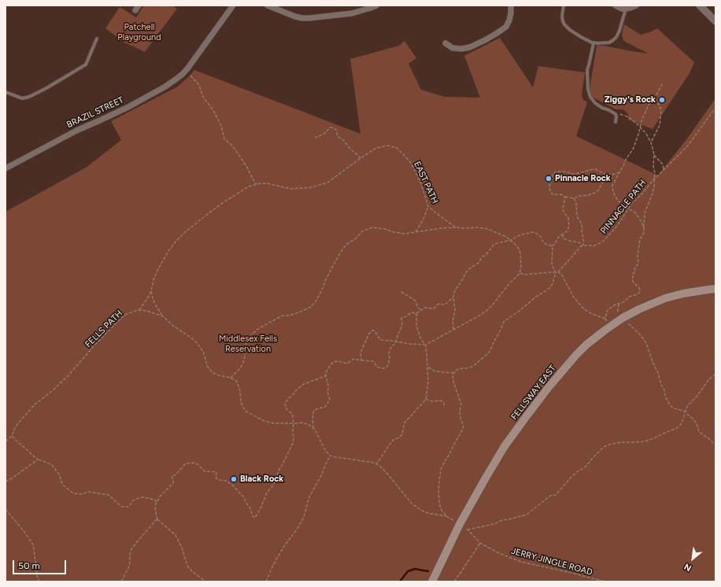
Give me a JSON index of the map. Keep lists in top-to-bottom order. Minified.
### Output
{"streets":{"main road":["FELLSWAY EAST"],"street":["BRAZIL STREET"],"path":["EAST PATH","PINNACLE PATH","FELLS PATH","JERRY JINGLE ROAD"]},"crossings":[["EAST PATH","FELLS PATH"]],"parks":["Patchell Playground","Middlesex Fells Reservation"],"places":["Ziggy's Rock","Pinnacle Rock","Black Rock"],"scale_bar":"50 m","north":"bottom left"}
